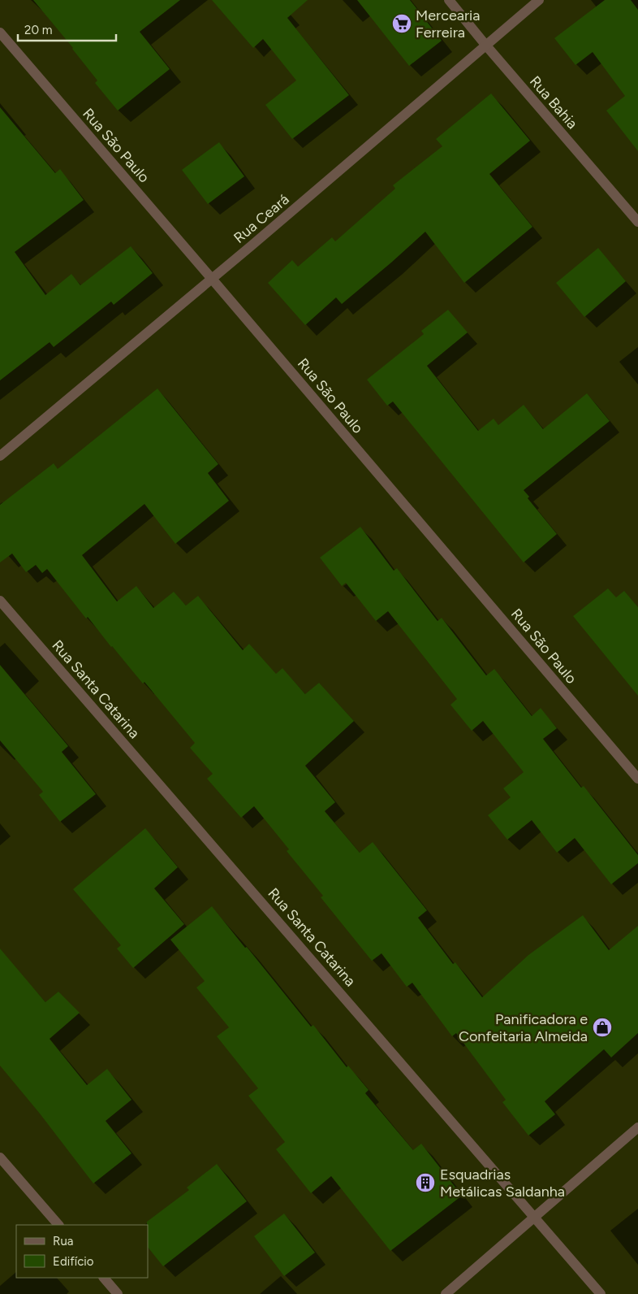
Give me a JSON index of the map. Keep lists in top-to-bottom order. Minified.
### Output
{"streets":{"street":["Rua Bahia","Rua São Paulo","Rua Ceará","Rua Santa Catarina"]},"crossings":[["Rua Bahia","Rua Ceará"],["Rua São Paulo","Rua Ceará"]],"places":{"supermarket":["Mercearia Ferreira"],"shop":["Panificadora e Confeitaria Almeida"],"building":["Esquadrias Metálicas Saldanha"]},"legend":["Rua","Edifício"],"scale_bar":"20 m"}
